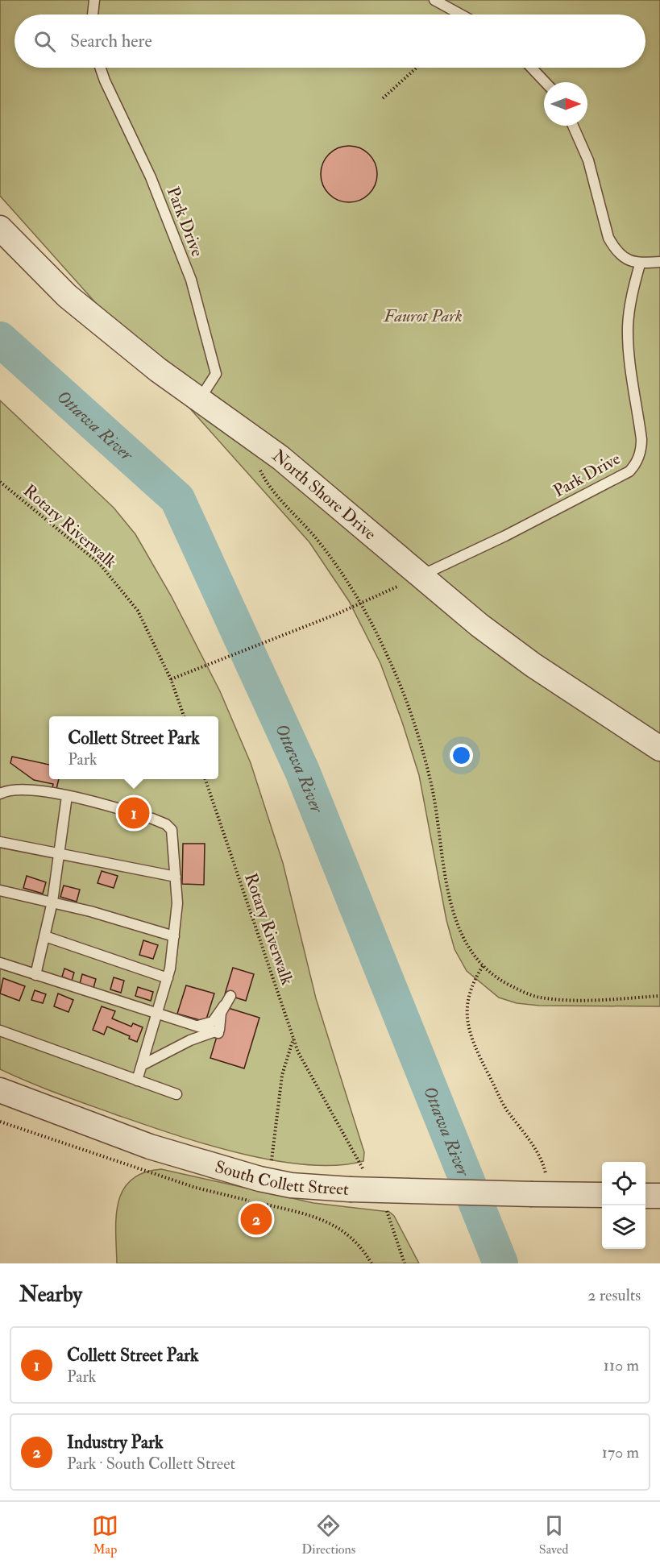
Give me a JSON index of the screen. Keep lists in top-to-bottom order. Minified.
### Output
{"streets":{"street":["North Shore Drive","South Collett Street"],"lane":["Park Drive"],"path":["Rotary Riverwalk"]},"crossings":[["Park Drive","North Shore Drive"]],"water":["Ottawa River"],"parks":["Faurot Park"],"north":"right","page":{"search":"Search here","popup":["Collett Street Park","Park"],"pins":["1","2"],"heading":["Nearby","2 results"],"list":[{"mark":"1","name":"Collett Street Park","note":"Park","value":"110 m"},{"mark":"2","name":"Industry Park","note":"Park · South Collett Street","value":"170 m"}],"nav":["Map","Directions","Saved"]}}
